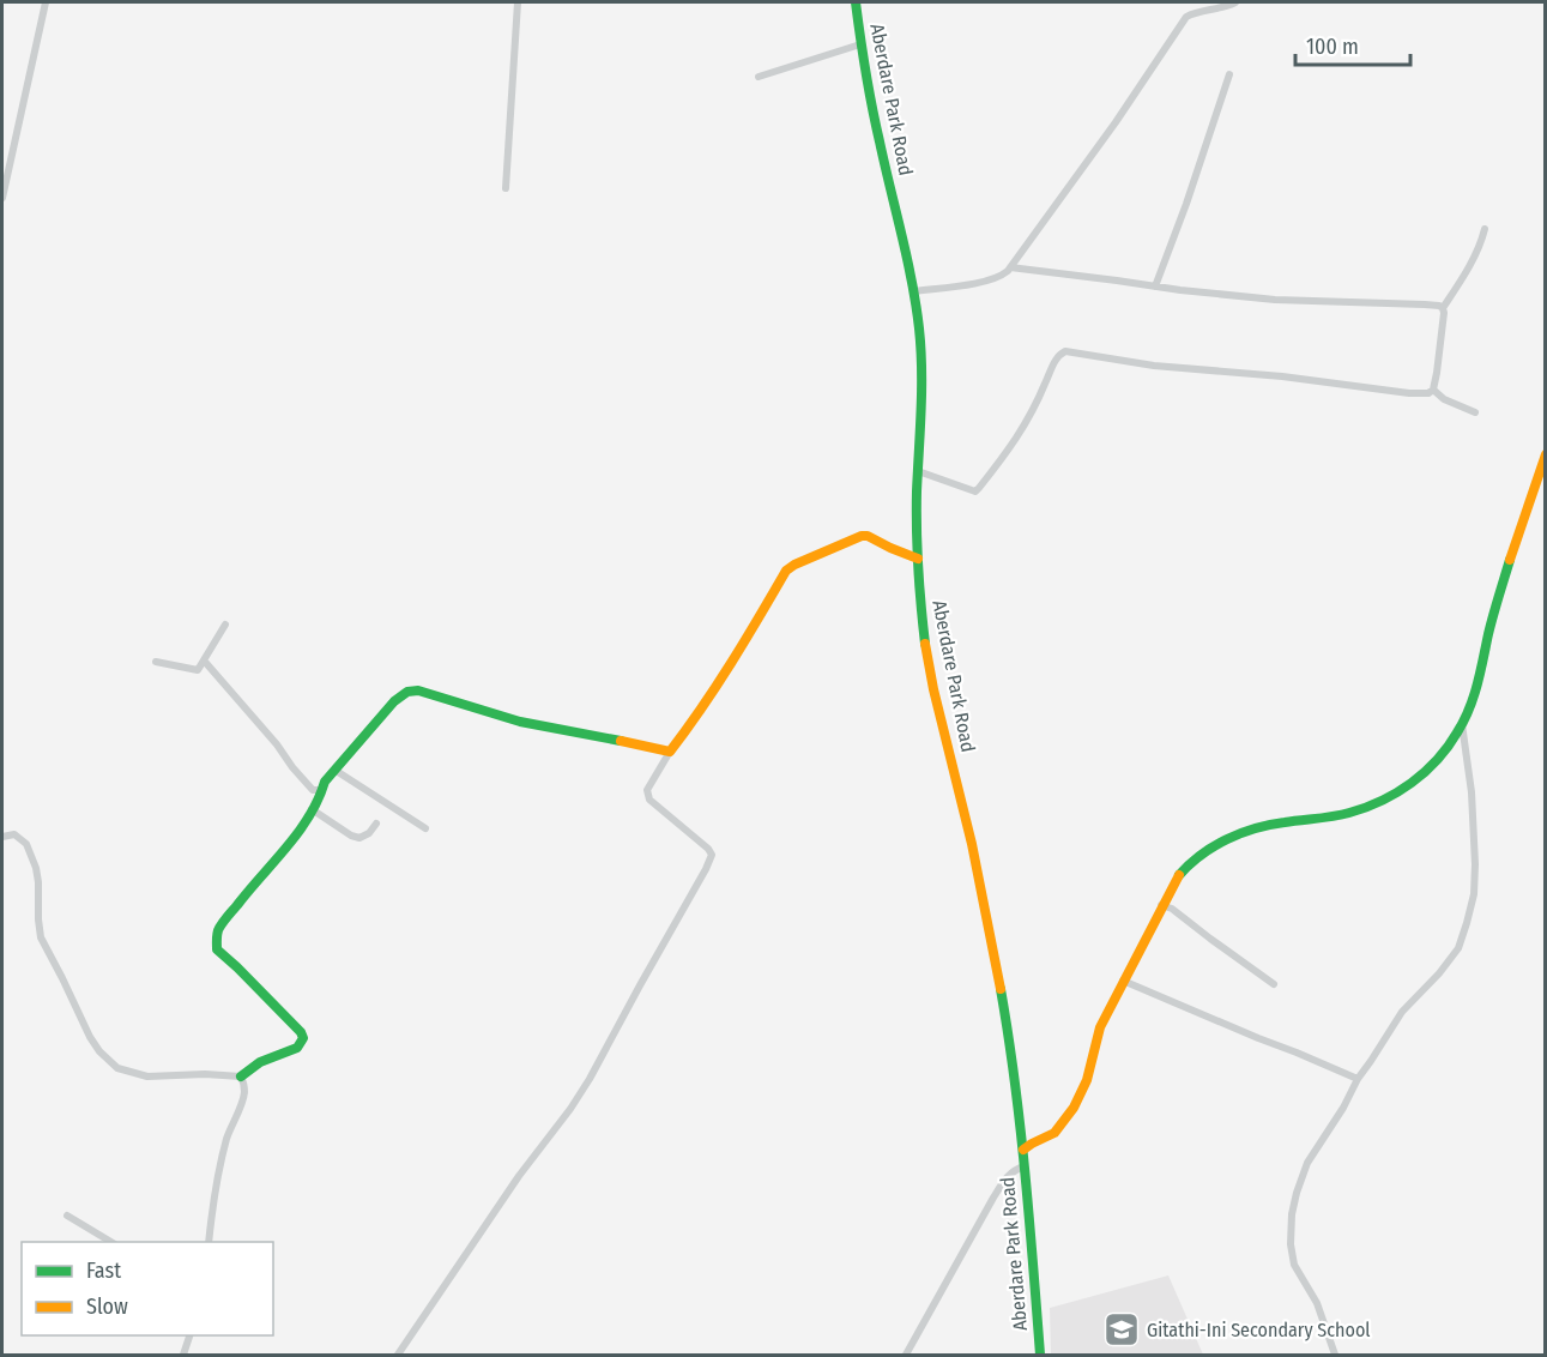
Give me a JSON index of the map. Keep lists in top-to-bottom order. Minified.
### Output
{"streets":{"street":["Aberdare Park Road"]},"places":{"school or university":["Gitathi-Ini Secondary School"]},"legend":["Fast","Slow"],"scale_bar":"100 m"}
